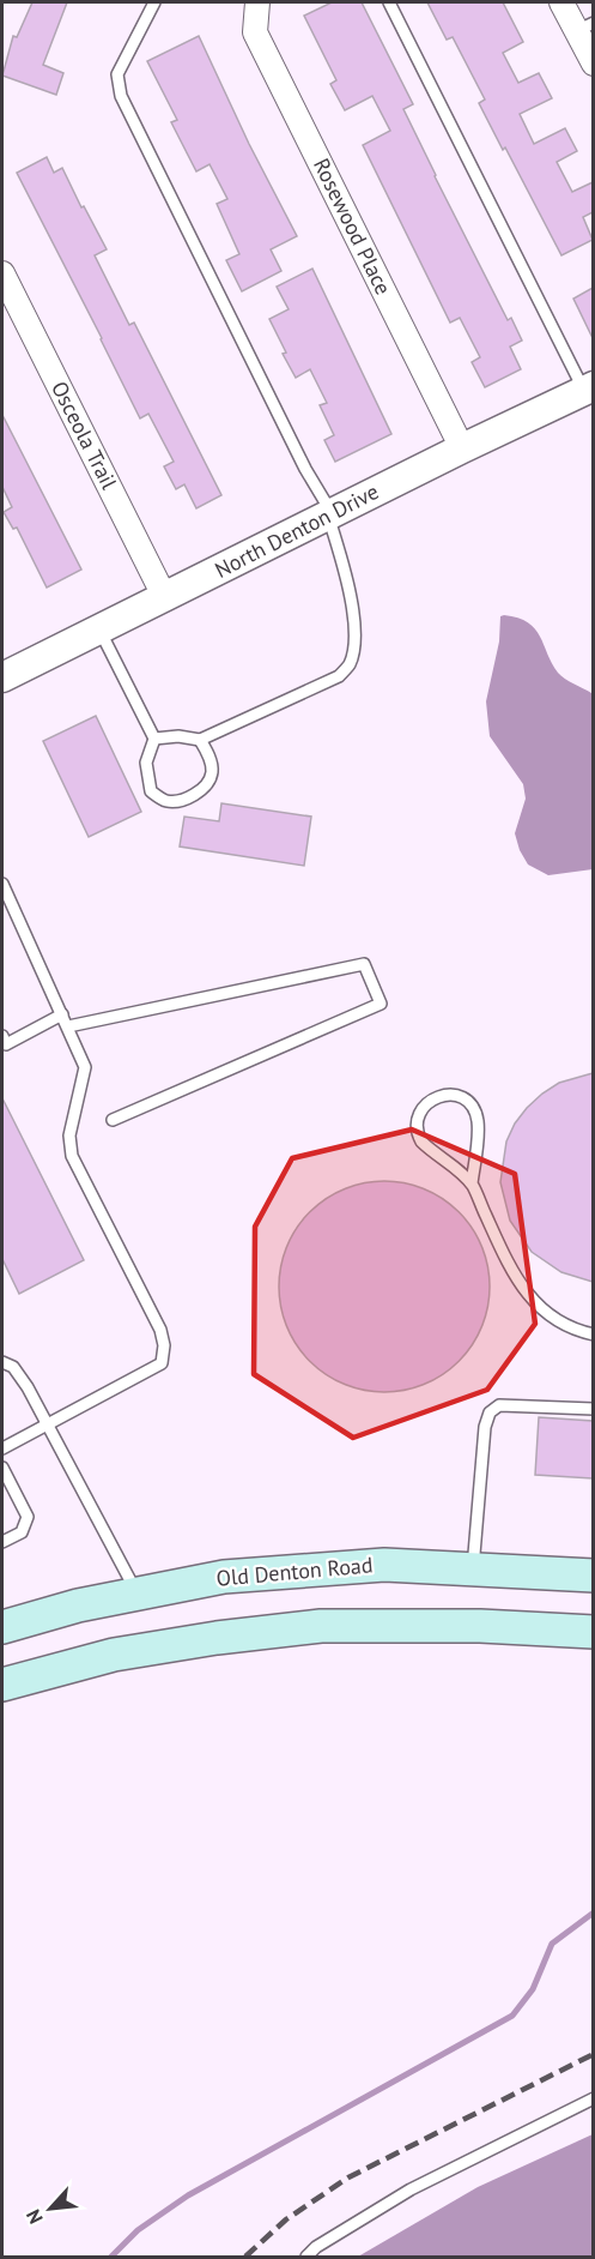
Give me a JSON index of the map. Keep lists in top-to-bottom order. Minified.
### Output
{"streets":{"main road":["Old Denton Road"],"street":["Rosewood Place","Osceola Trail","North Denton Drive"]},"crossings":[["Rosewood Place","North Denton Drive"],["Osceola Trail","North Denton Drive"]],"north":"bottom left"}
